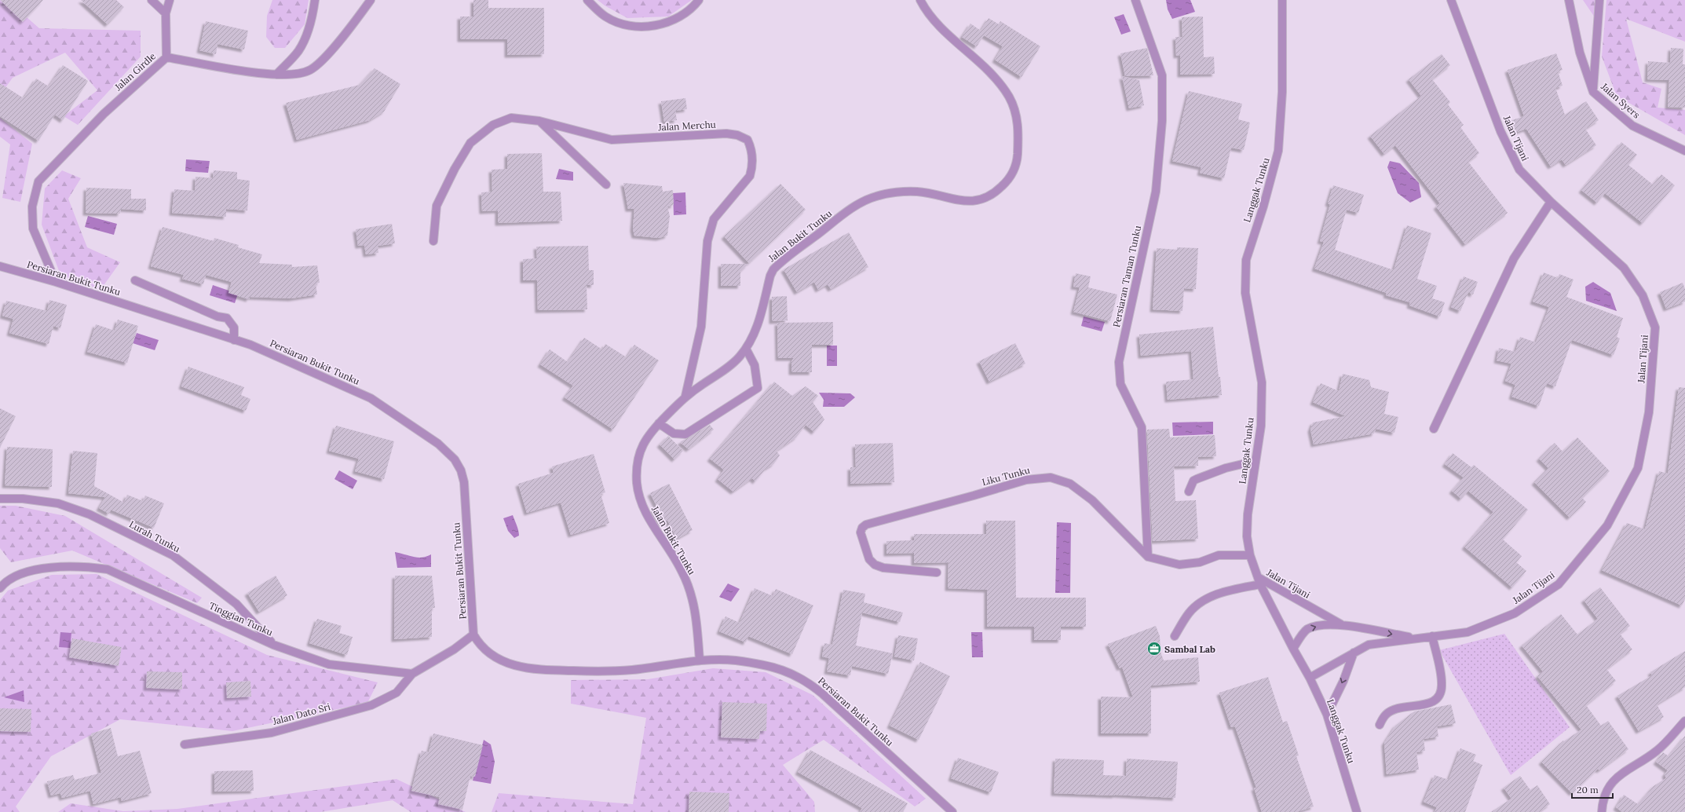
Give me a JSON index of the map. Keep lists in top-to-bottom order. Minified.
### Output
{"streets":{"street":["Jalan Girdle","Jalan Syers","Jalan Merchu","Jalan Tijani","Langgak Tunku","Jalan Bukit Tunku","Persiaran Taman Tunku","Persiaran Bukit Tunku","Liku Tunku","Lurah Tunku","Tinggian Tunku","Jalan Dato Sri"]},"crossings":[["Jalan Girdle","Persiaran Bukit Tunku"],["Jalan Merchu","Jalan Bukit Tunku"],["Jalan Tijani","Langgak Tunku"],["Jalan Bukit Tunku","Persiaran Bukit Tunku"],["Persiaran Taman Tunku","Liku Tunku"],["Lurah Tunku","Tinggian Tunku"],["Tinggian Tunku","Jalan Dato Sri"]],"places":{"office":["Sambal Lab"]},"scale_bar":"20 m"}
